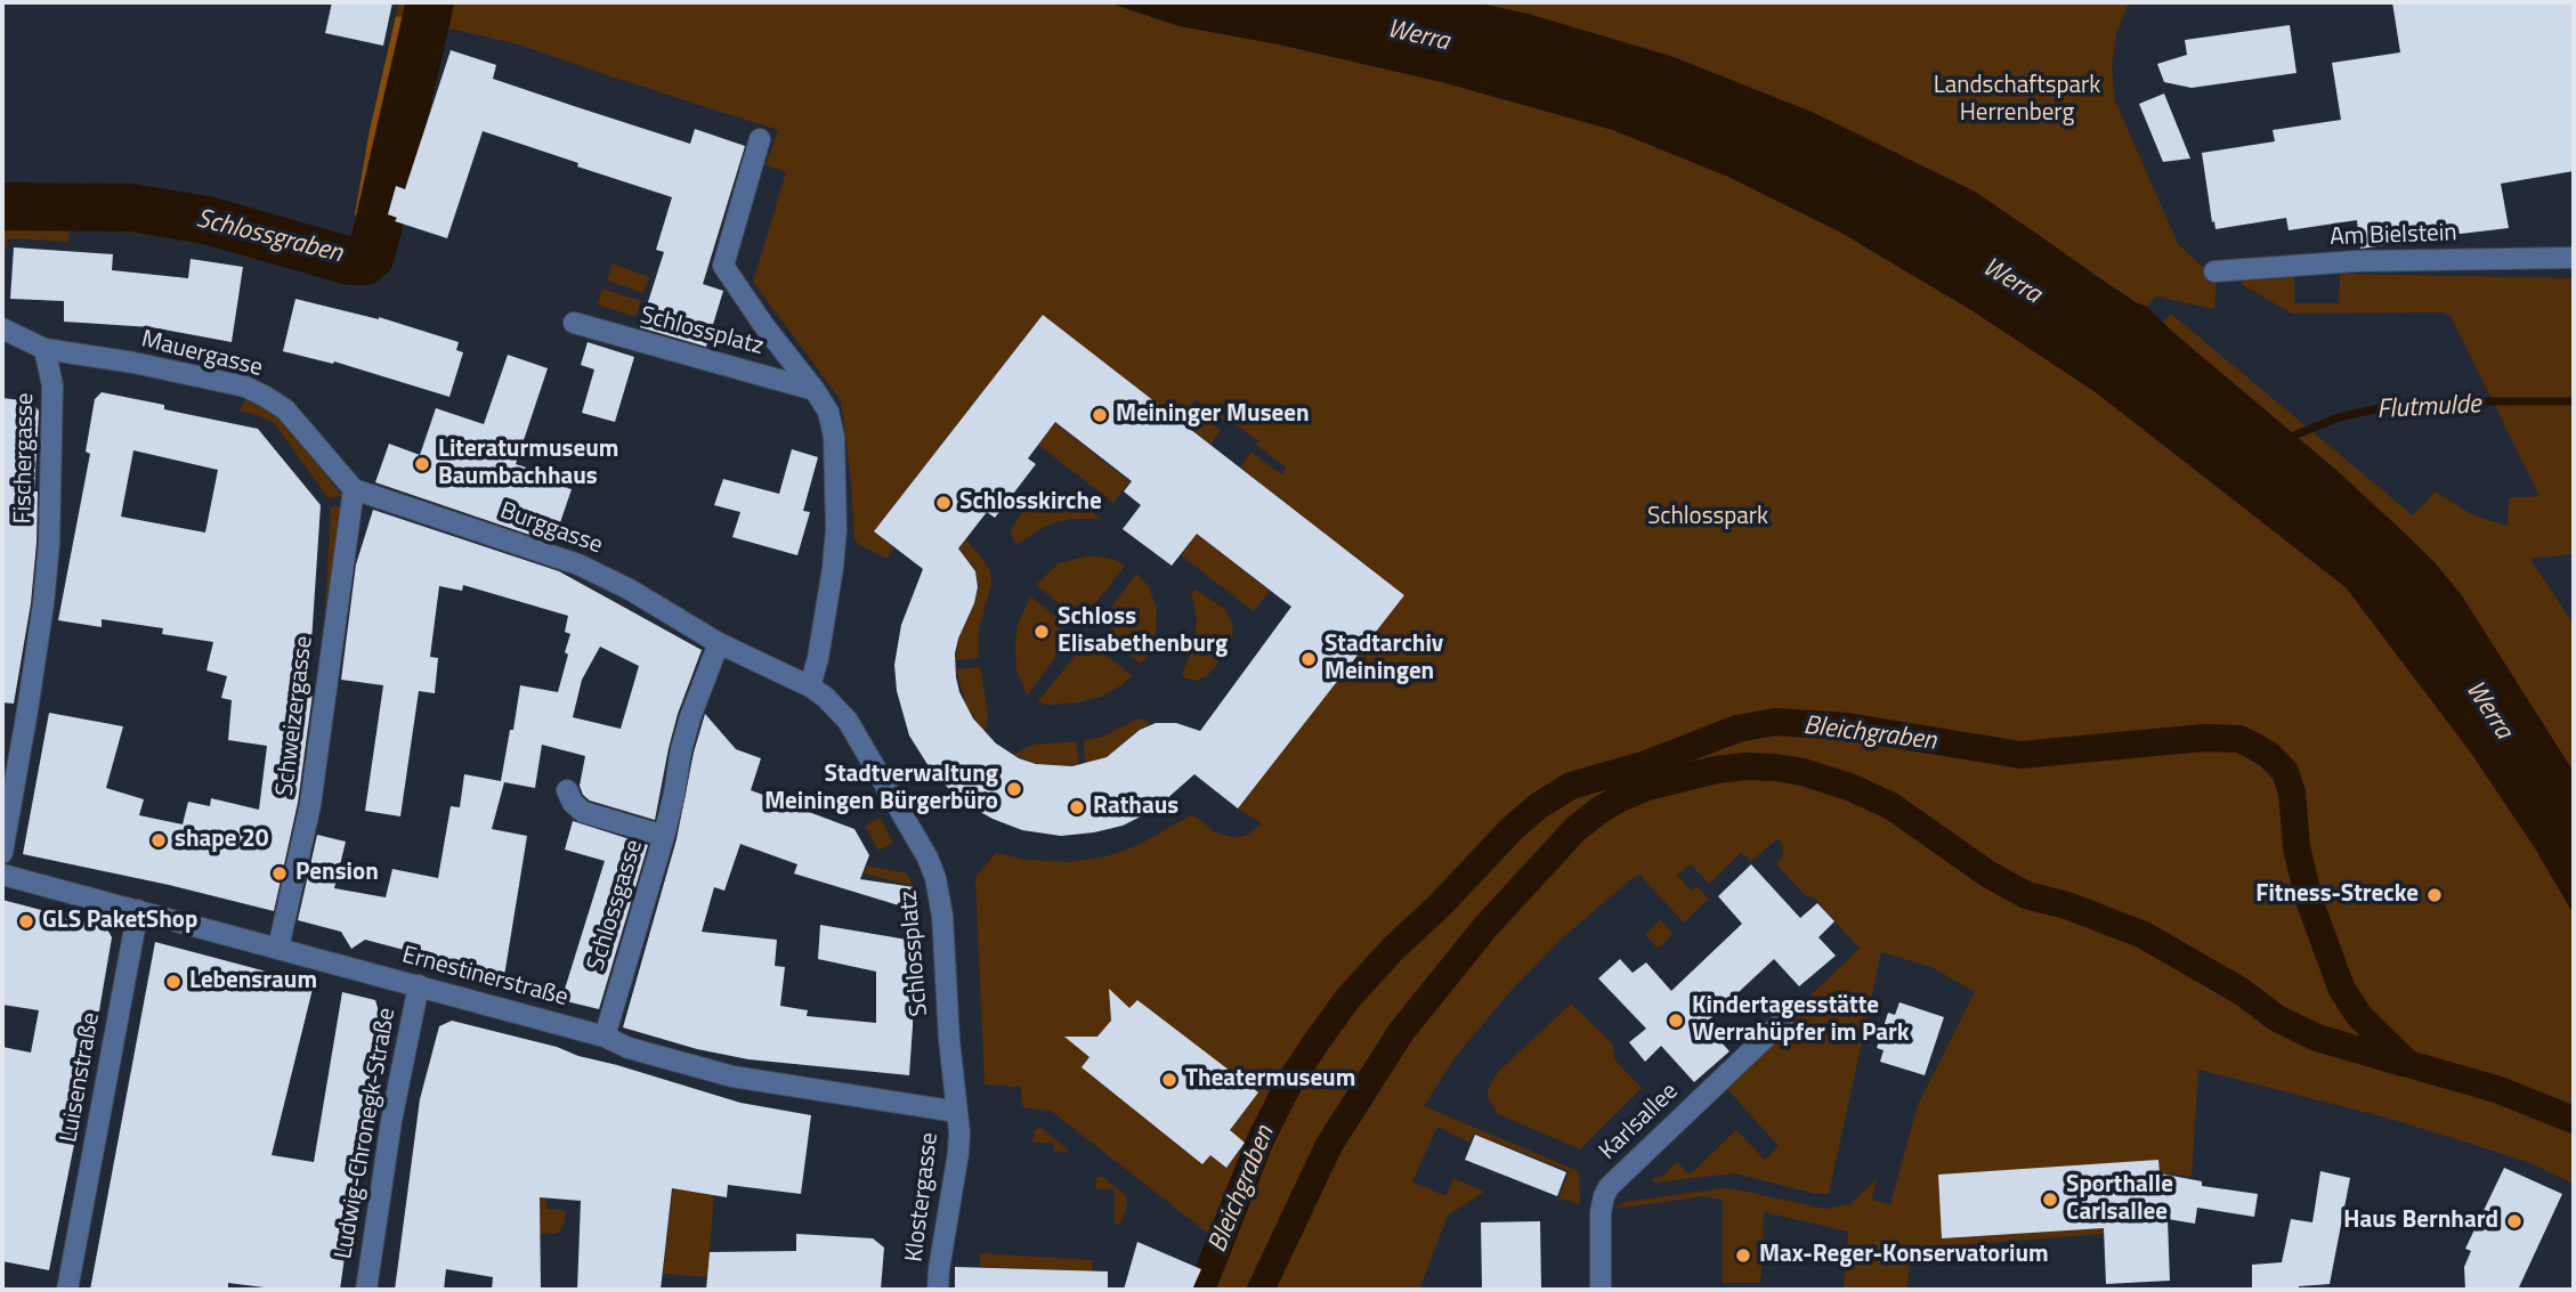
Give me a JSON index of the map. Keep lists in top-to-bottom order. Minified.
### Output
{"streets":{"street":["Am Bielstein","Schlossplatz","Mauergasse","Fischergasse","Burggasse","Schweizergasse","Schlossgasse","Ernestinerstraße","Luisenstraße","Karlsallee","Ludwig-Chronegk-Straße","Klostergasse"]},"crossings":[["Schlossplatz","Burggasse"],["Schlossplatz","Schlossgasse"],["Schlossplatz","Ernestinerstraße"],["Schlossplatz","Klostergasse"],["Mauergasse","Fischergasse"],["Mauergasse","Burggasse"],["Mauergasse","Schweizergasse"],["Burggasse","Schweizergasse"],["Burggasse","Schlossgasse"],["Schweizergasse","Ernestinerstraße"],["Schlossgasse","Ernestinerstraße"],["Ernestinerstraße","Luisenstraße"],["Ernestinerstraße","Ludwig-Chronegk-Straße"],["Ernestinerstraße","Klostergasse"]],"water":["Werra","Schlossgraben","Flutmulde","Bleichgraben"],"parks":["Landschaftspark Herrenberg","Schlosspark"],"places":["Meininger Museen","Literaturmuseum Baumbachhaus","Schlosskirche","Schloss Elisabethenburg","Stadtarchiv Meiningen","Stadtverwaltung Meiningen Bürgerbüro","Rathaus","shape 20","Pension","Fitness-Strecke","GLS PaketShop","Lebensraum","Kindertagesstätte Werrahüpfer im Park","Theatermuseum","Sporthalle Carlsallee","Haus Bernhard","Max-Reger-Konservatorium"]}
